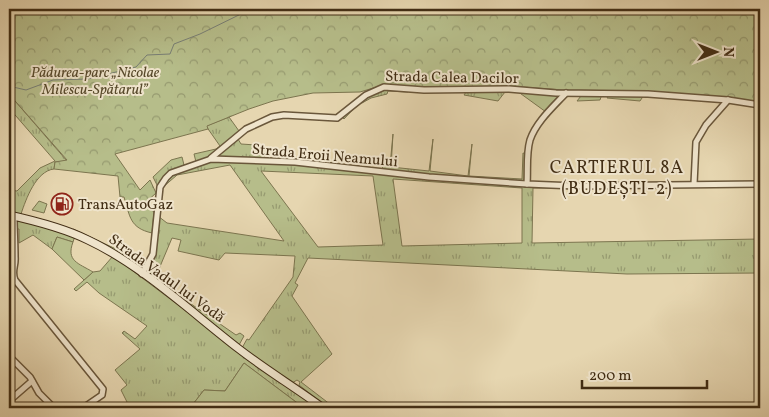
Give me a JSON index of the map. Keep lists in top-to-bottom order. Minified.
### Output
{"streets":{"main road":["Strada Vadul lui Vodă"],"street":["Strada Calea Dacilor","Strada Eroii Neamului"]},"crossings":[["Strada Calea Dacilor","Strada Eroii Neamului"],["Strada Eroii Neamului","Strada Vadul lui Vodă"]],"districts":["CARTIERUL 8A (BUDEȘTI-2)"],"parks":["Pădurea-parc „Nicolae Milescu-Spătarul”"],"places":{"fuel station":["TransAutoGaz"]},"scale_bar":"200 m","north":"right"}
